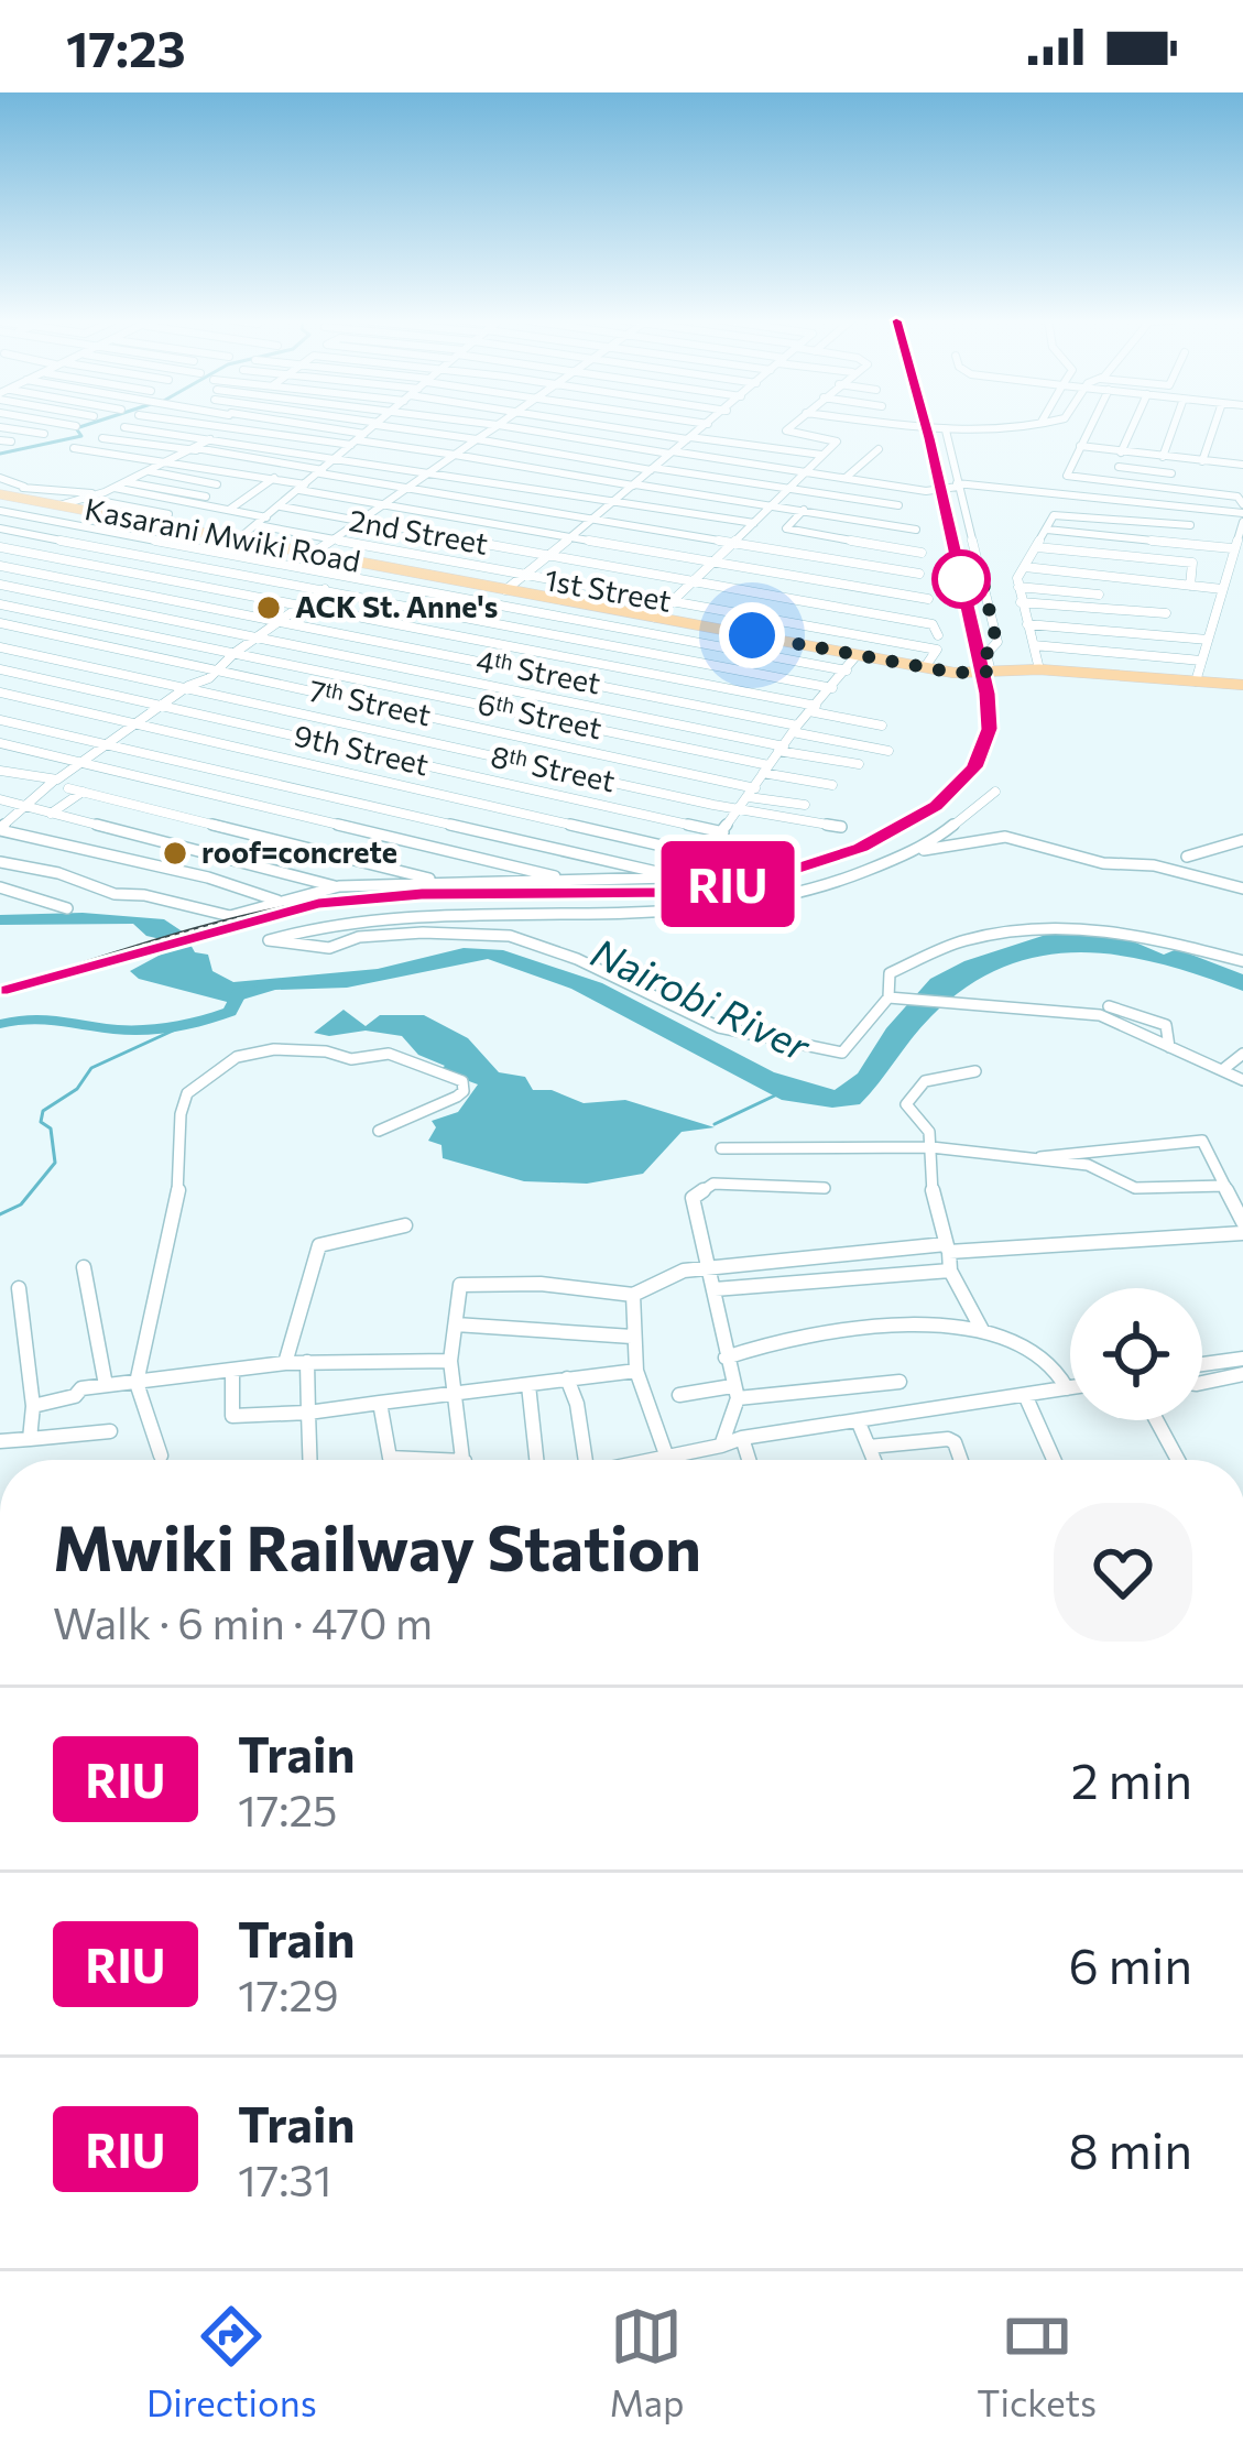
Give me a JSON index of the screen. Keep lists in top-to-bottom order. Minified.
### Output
{"streets":{"main road":["Kasarani Mwiki Road"],"street":["2nd Street","1st Street","4ᵗʰ Street","7ᵗʰ Street","6ᵗʰ Street","9th Street","8ᵗʰ Street"]},"crossings":[["Kasarani Mwiki Road","1st Street"]],"water":["Nairobi River"],"places":["ACK St. Anne's","roof=concrete"],"page":{"status":"17:23","on_map":"RIU","heading":["Mwiki Railway Station","Walk · 6 min · 470 m"],"list":[{"mark":"RIU","name":"Train","note":"17:25","value":"2 min"},{"mark":"RIU","name":"Train","note":"17:29","value":"6 min"},{"mark":"RIU","name":"Train","note":"17:31","value":"8 min"}],"tabs":["Directions","Map","Tickets"]}}
